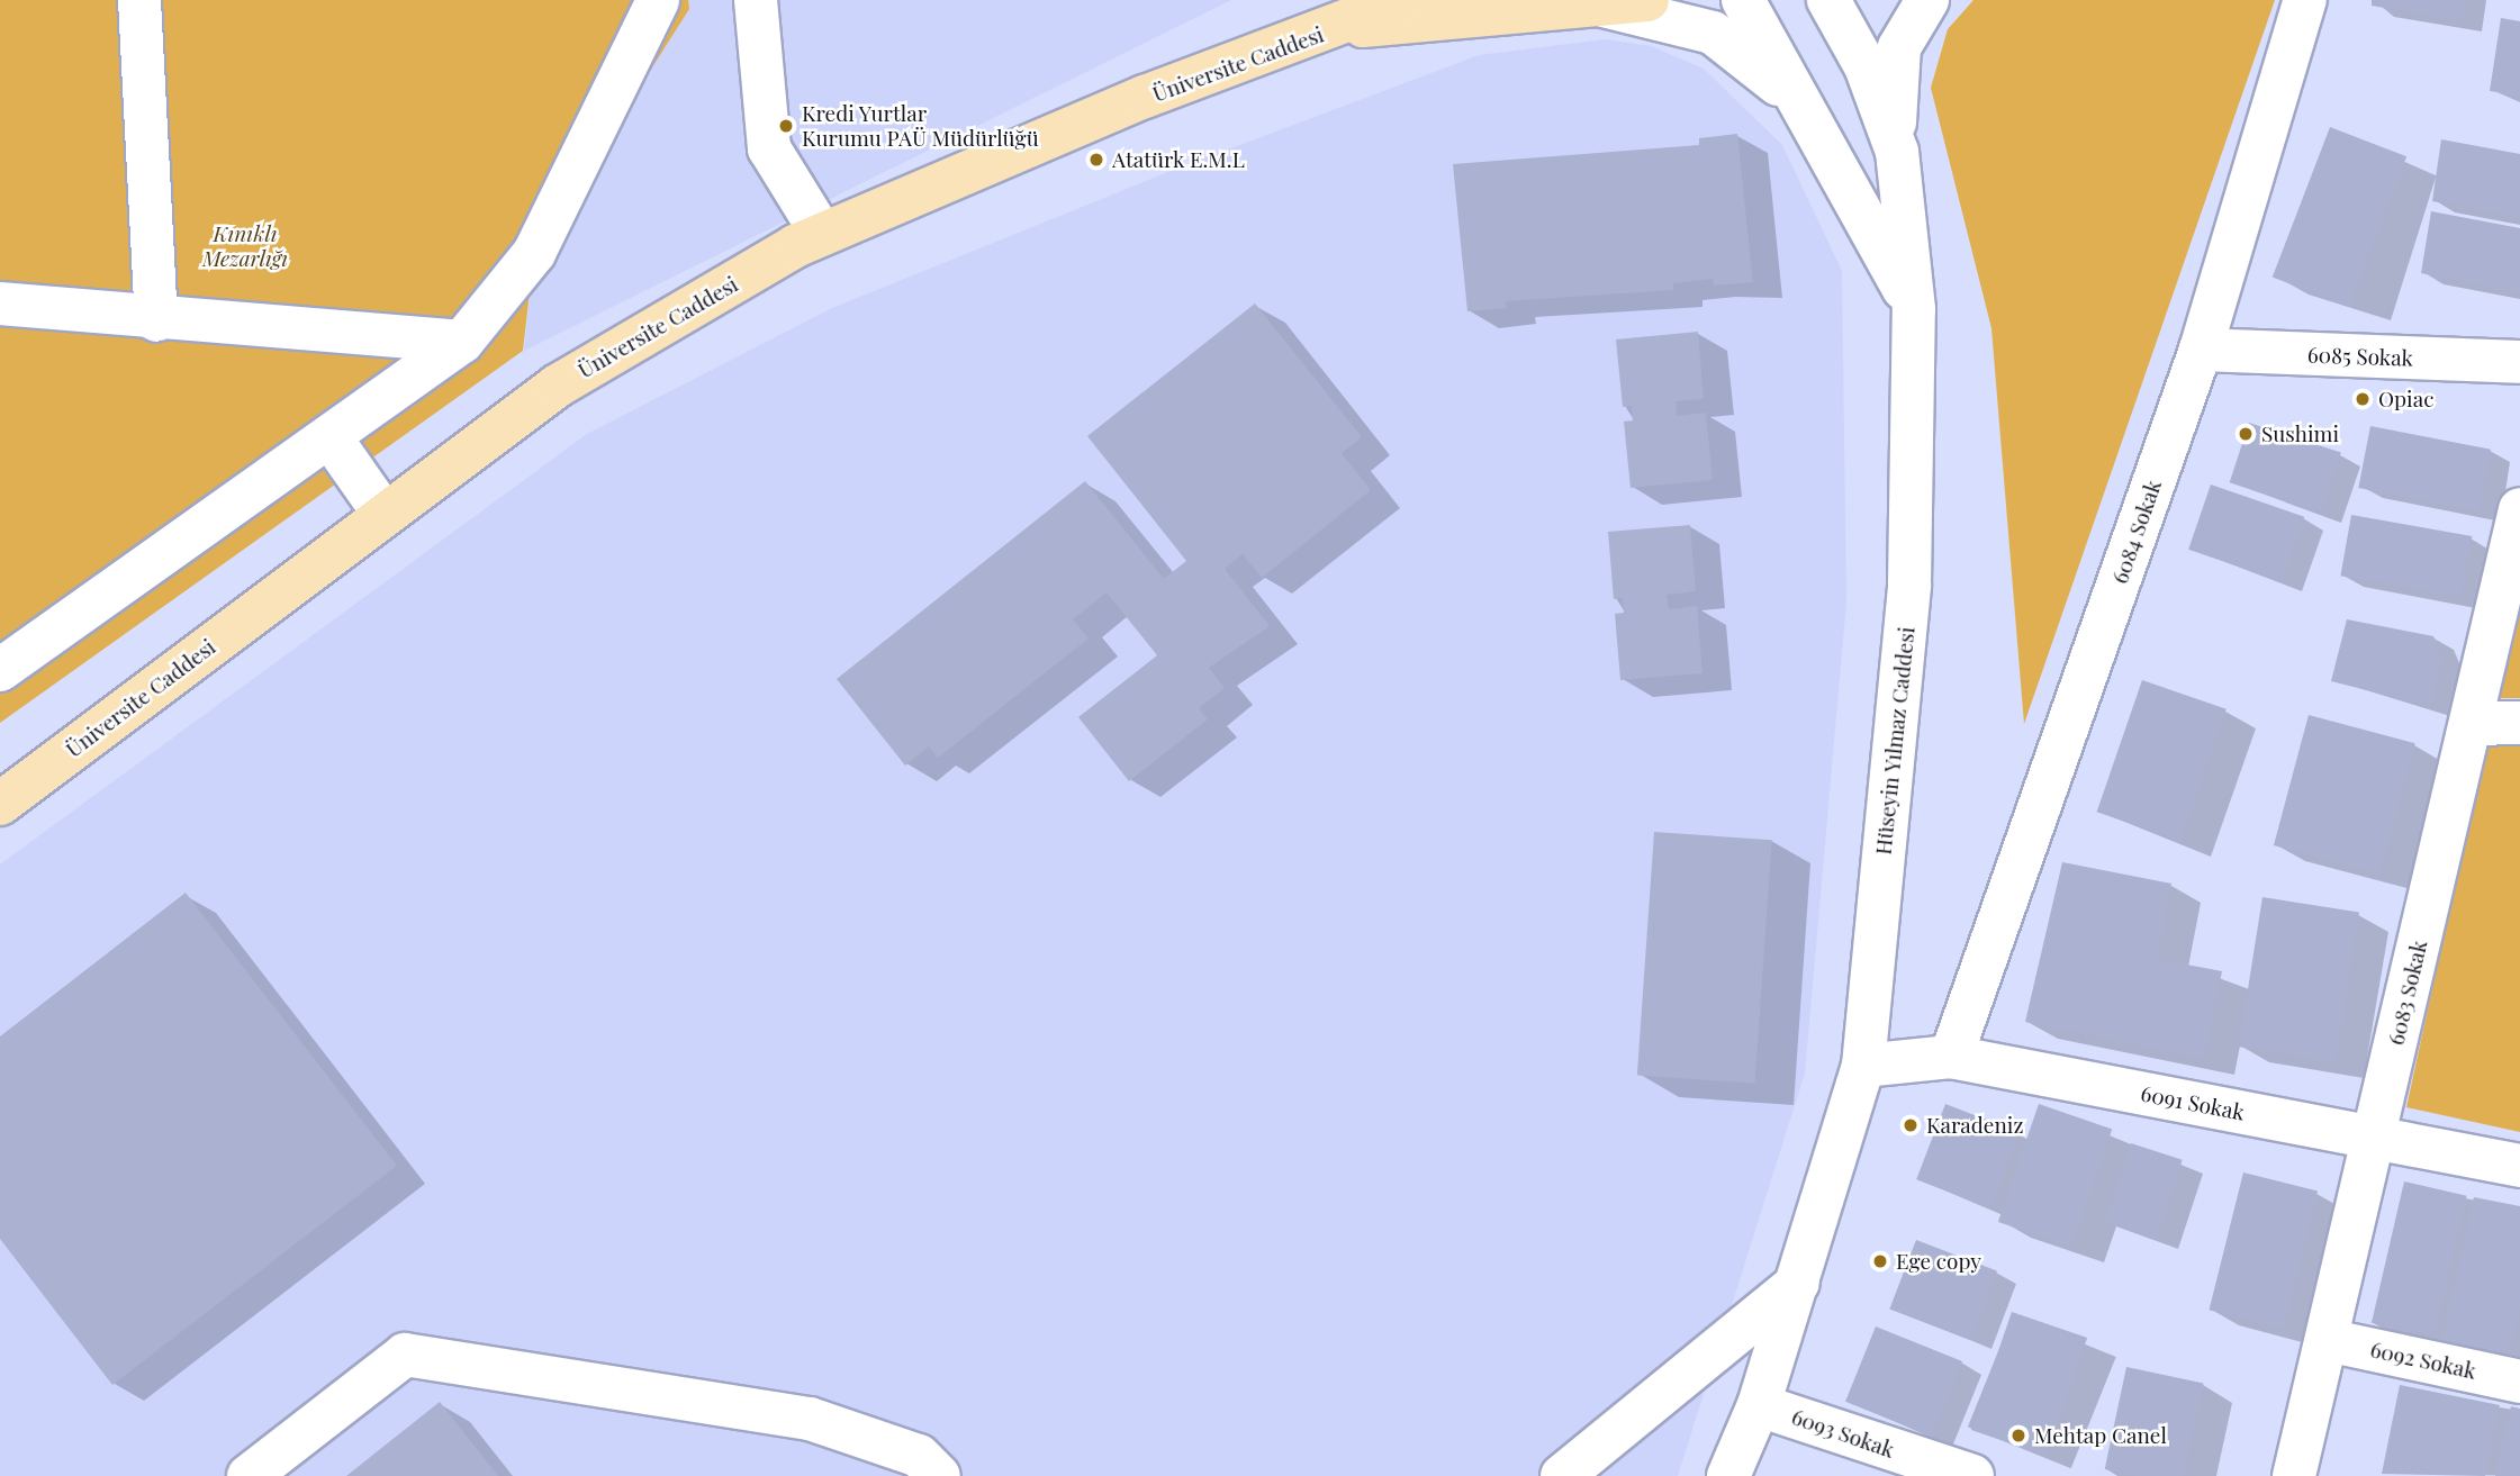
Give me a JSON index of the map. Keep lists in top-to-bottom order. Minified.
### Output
{"streets":{"main road":["Üniversite Caddesi"],"street":["6085 Sokak","6084 Sokak","Hüseyin Yılmaz Caddesi","6083 Sokak","6091 Sokak","6092 Sokak","6093 Sokak"]},"crossings":[["6085 Sokak","6084 Sokak"],["6084 Sokak","6091 Sokak"],["Hüseyin Yılmaz Caddesi","6091 Sokak"],["Hüseyin Yılmaz Caddesi","6093 Sokak"],["6083 Sokak","6091 Sokak"],["6083 Sokak","6092 Sokak"]],"parks":["Kınıklı Mezarlığı"],"places":["Kredi Yurtlar Kurumu PAÜ Müdürlüğü","Atatürk E.M.L","Opiac","Sushimi","Karadeniz","Ege copy","Mehtap Canel"]}
